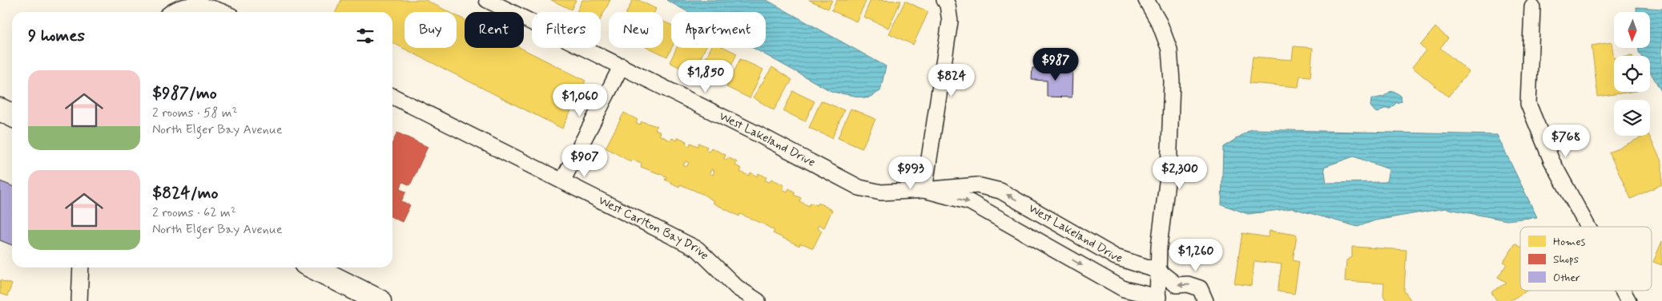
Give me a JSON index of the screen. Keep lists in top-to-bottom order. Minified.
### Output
{"streets":{"street":["West Lakeland Drive","West Carlton Bay Drive"]},"legend":["Homes","Shops","Other"],"north":"bottom","page":{"chip":["Buy","Rent","Filters","New","Apartment"],"heading":"9 homes","price":["$987","$1,850","$824","$1,060","$768","$907","$993","$2,300","$1,260"],"list":[{"name":"$987/mo","note":"2 rooms · 58 m² · North Elger Bay Avenue"},{"name":"$824/mo","note":"2 rooms · 62 m² · North Elger Bay Avenue"}]}}
